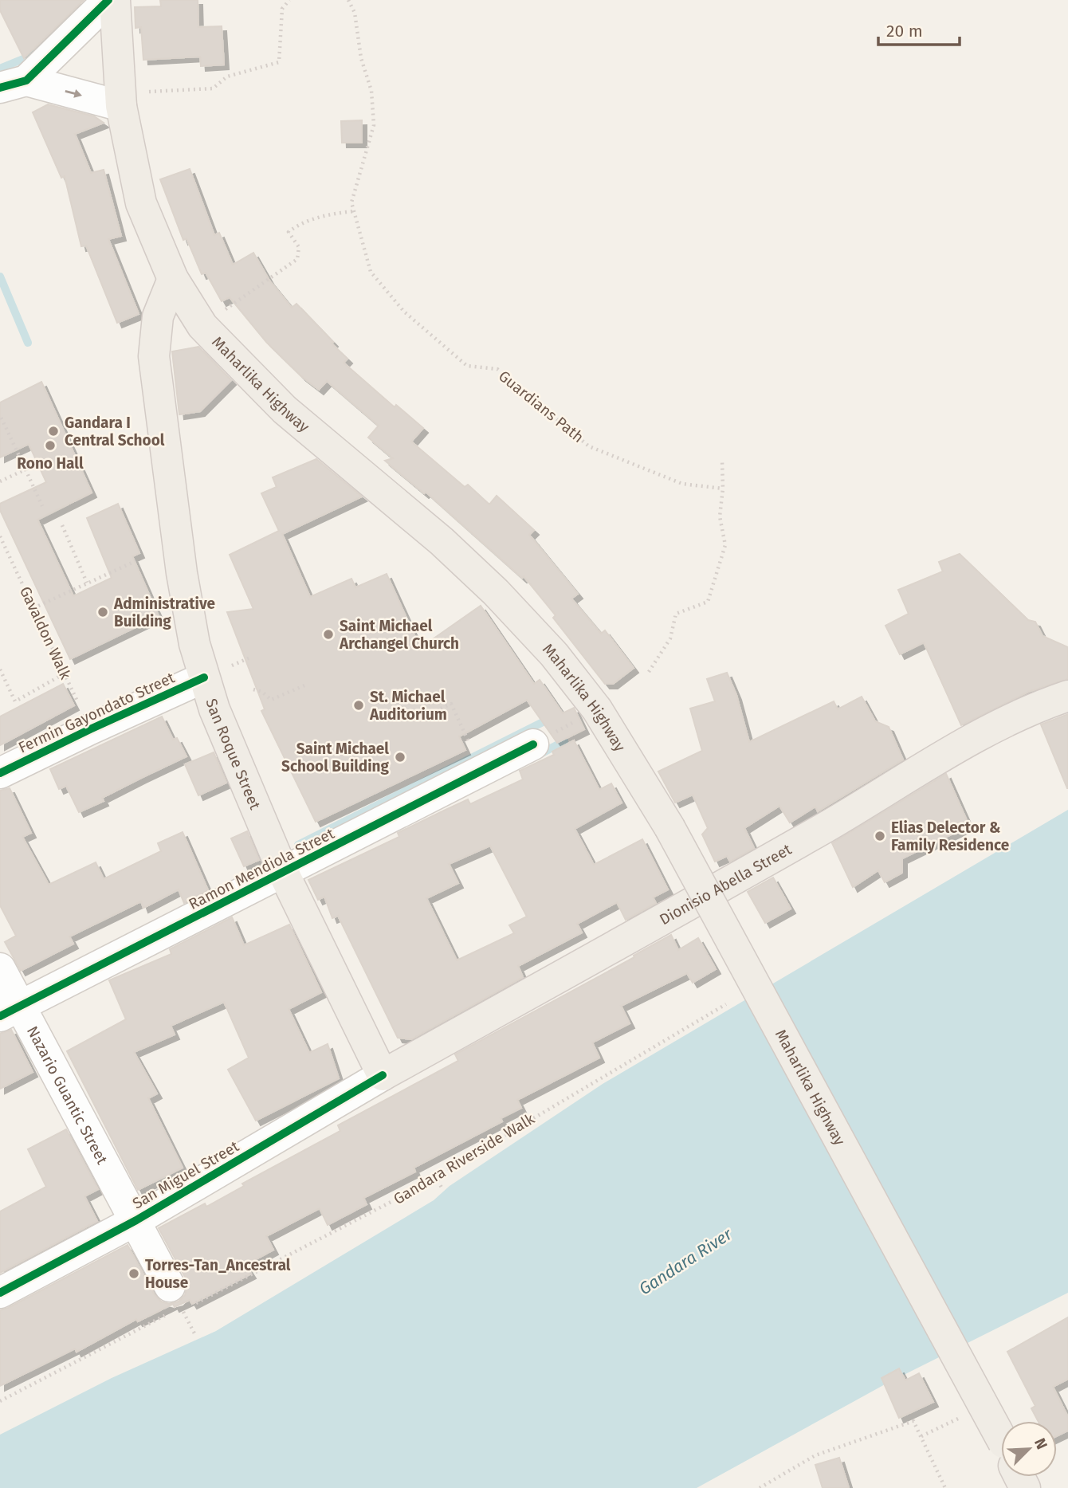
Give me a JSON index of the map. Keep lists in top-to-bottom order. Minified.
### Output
{"streets":{"main road":["Maharlika Highway","San Roque Street","Dionisio Abella Street"],"street":["Fermin Gayondato Street","Ramon Mendiola Street","Nazario Guantic Street","San Miguel Street"],"path":["Guardians Path","Gavaldon Walk","Gandara Riverside Walk"]},"crossings":[["Maharlika Highway","San Roque Street"],["Gavaldon Walk","Fermin Gayondato Street"],["Fermin Gayondato Street","San Roque Street"],["San Roque Street","Ramon Mendiola Street"],["San Roque Street","Dionisio Abella Street"],["San Roque Street","San Miguel Street"],["Ramon Mendiola Street","Nazario Guantic Street"],["Dionisio Abella Street","San Miguel Street"],["Nazario Guantic Street","San Miguel Street"]],"water":["Gandara River"],"places":["Gandara I Central School","Rono Hall","Administrative Building","Saint Michael Archangel Church","St. Michael Auditorium","Saint Michael School Building","Elias Delector & Family Residence","Torres-Tan_Ancestral House"],"scale_bar":"20 m","north":"top right"}
